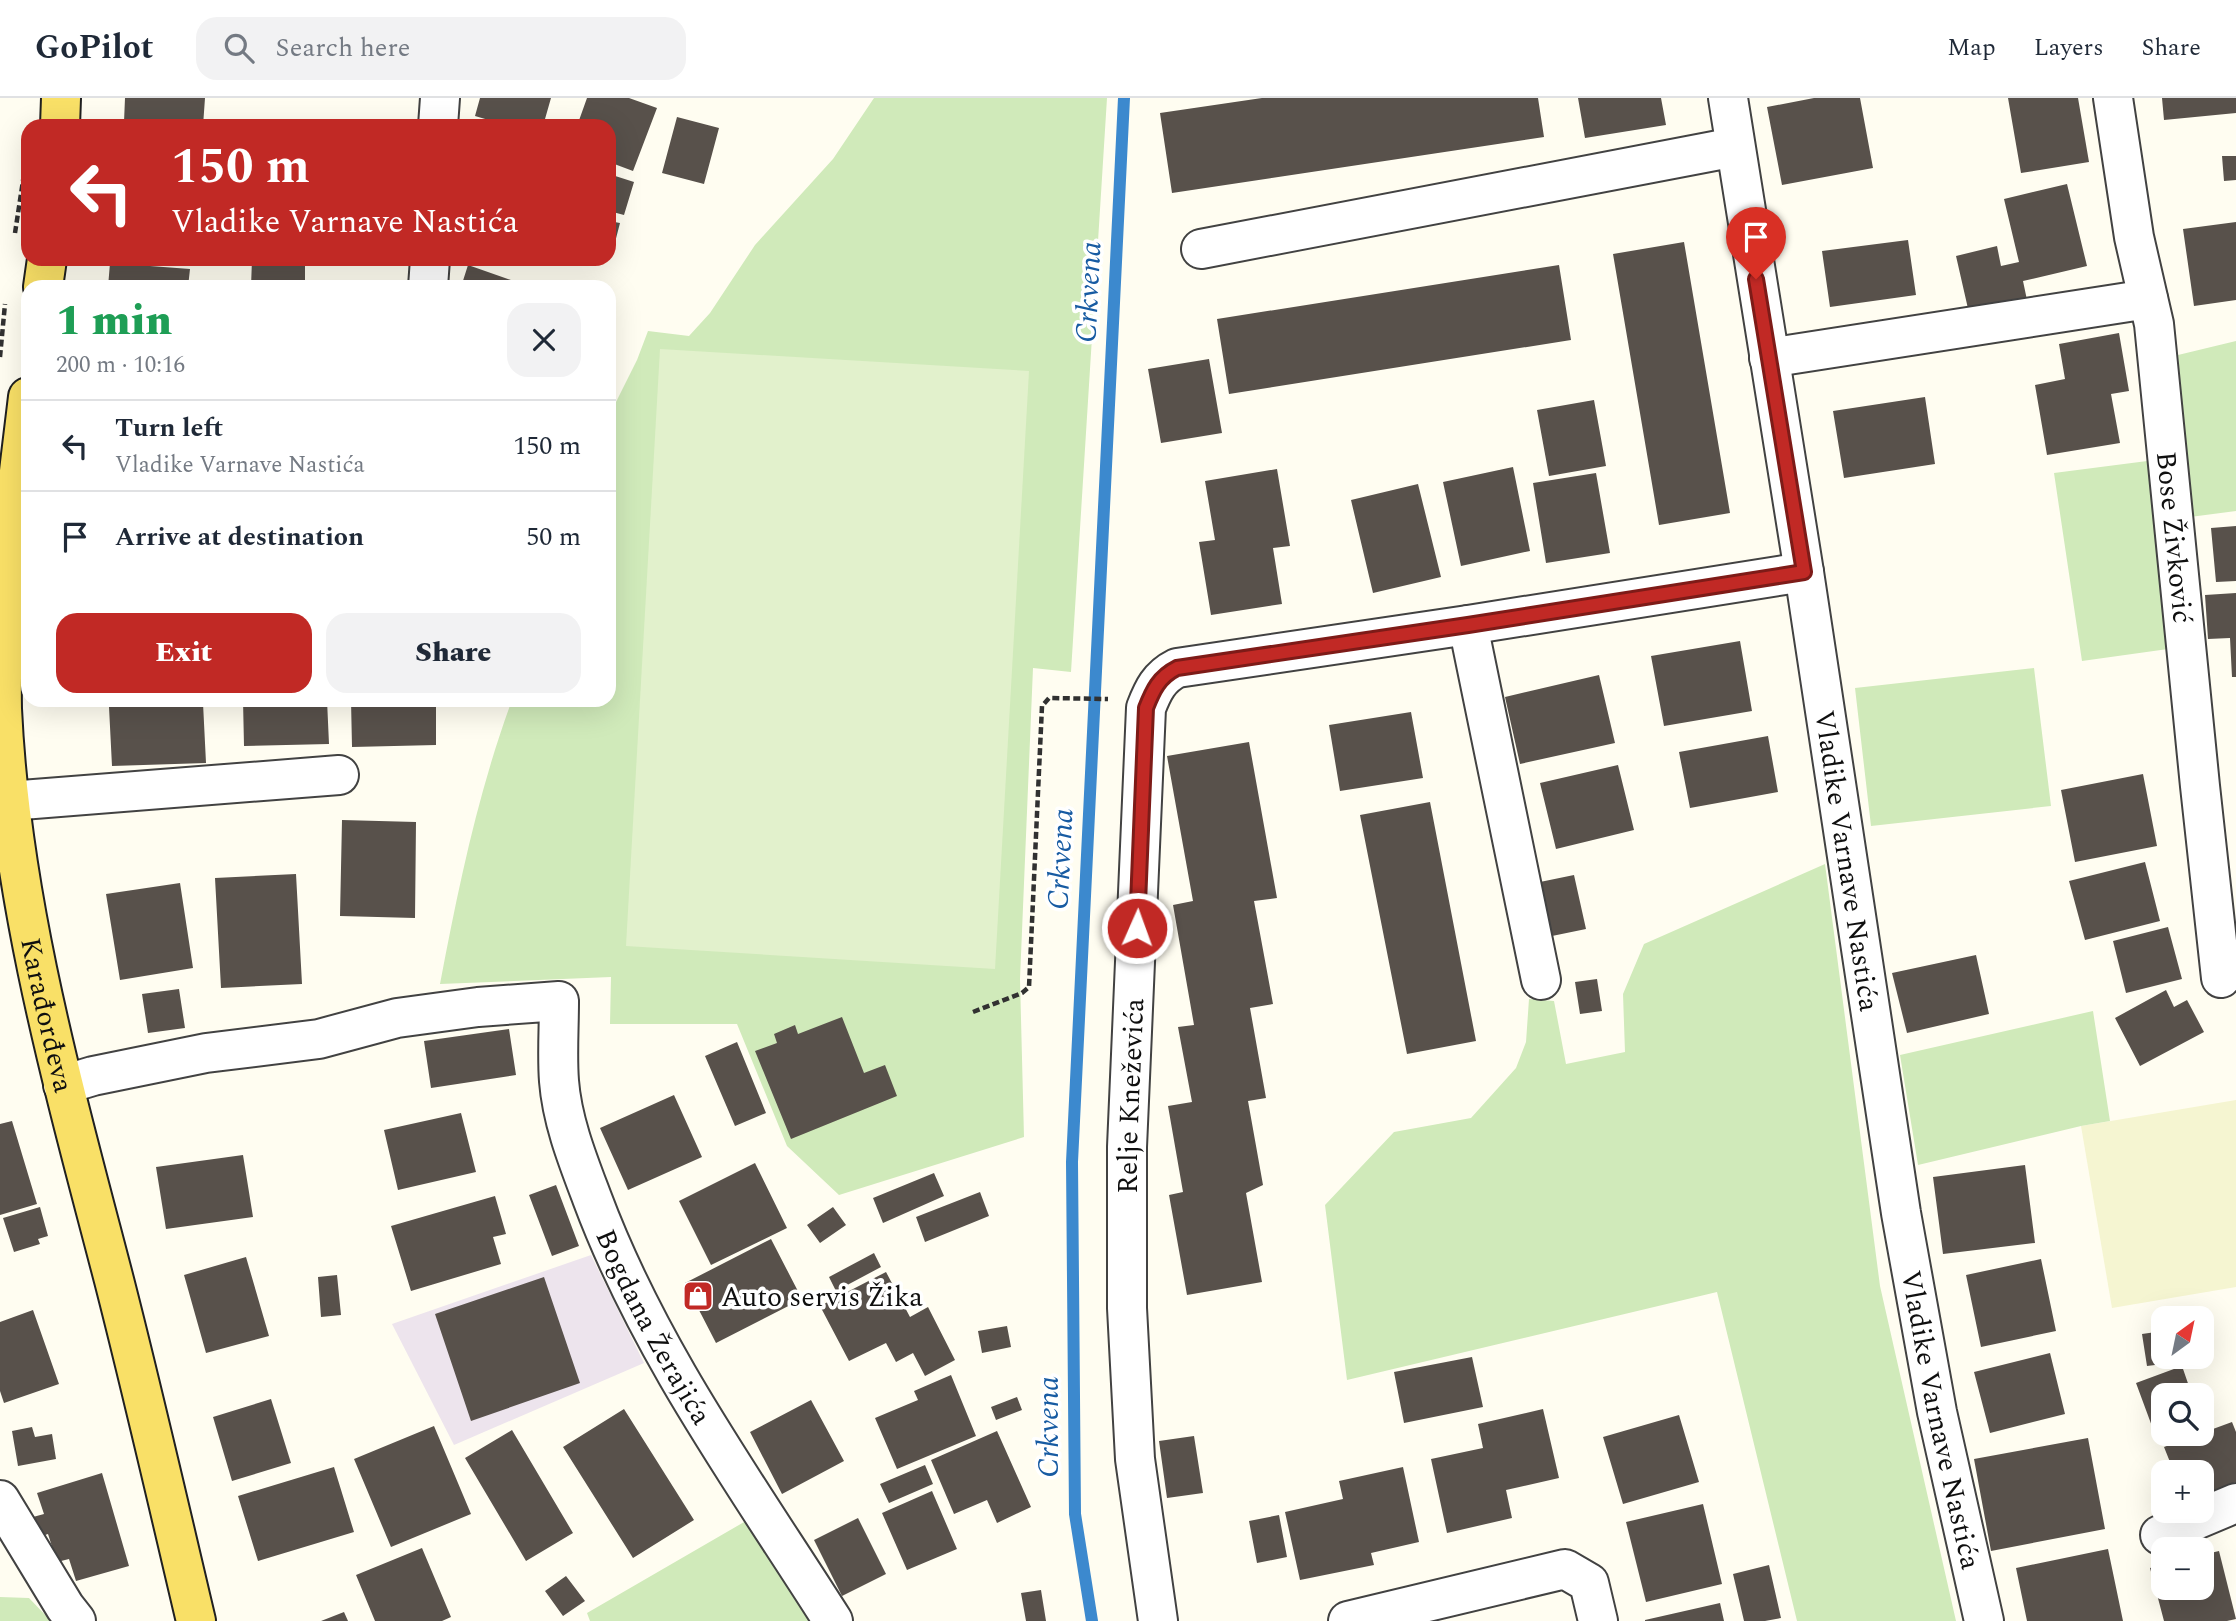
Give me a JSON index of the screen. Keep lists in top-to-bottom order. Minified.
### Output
{"streets":{"main road":["Karađorđeva"],"street":["Bose Živković","Vladike Varnave Nastića","Relje Kneževića","Bogdana Žerajića"]},"crossings":[["Vladike Varnave Nastića","Relje Kneževića"],["Karađorđeva","Bogdana Žerajića"]],"water":["Crkvena"],"places":{"shop":["Auto servis Žika"]},"north":"top right","page":{"header":"GoPilot","search":"Search here","nav":["Map","Layers","Share"],"turn":["150 m","Vladike Varnave Nastića"],"heading":["1 min","200 m · 10:16"],"list":[{"name":"Turn left","note":"Vladike Varnave Nastića","value":"150 m"},{"name":"Arrive at destination","value":"50 m"}],"buttons":["Exit","Share"],"map_buttons":["+","−"]}}
